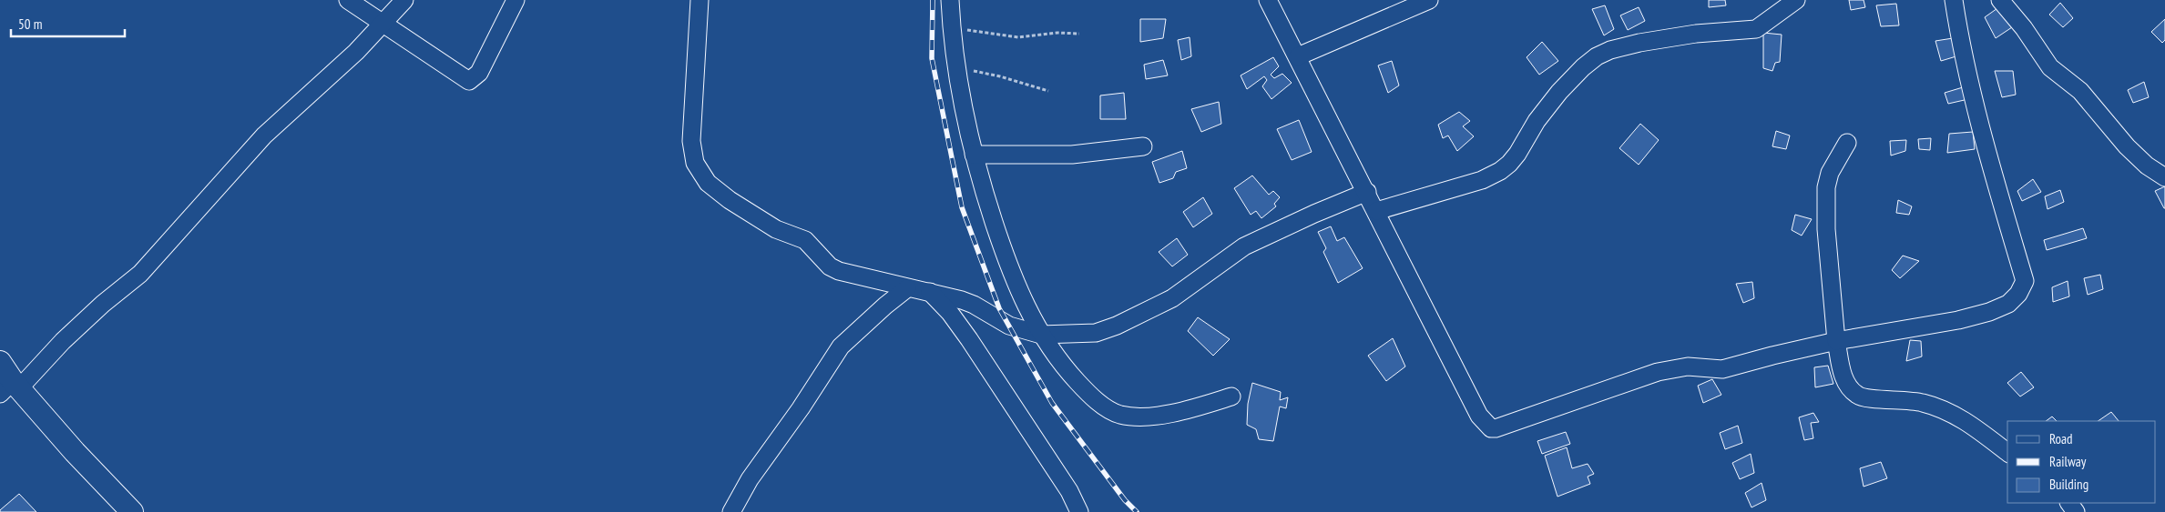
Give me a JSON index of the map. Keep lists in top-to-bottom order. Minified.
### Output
{"legend":["Road","Railway","Building"],"scale_bar":"50 m"}
